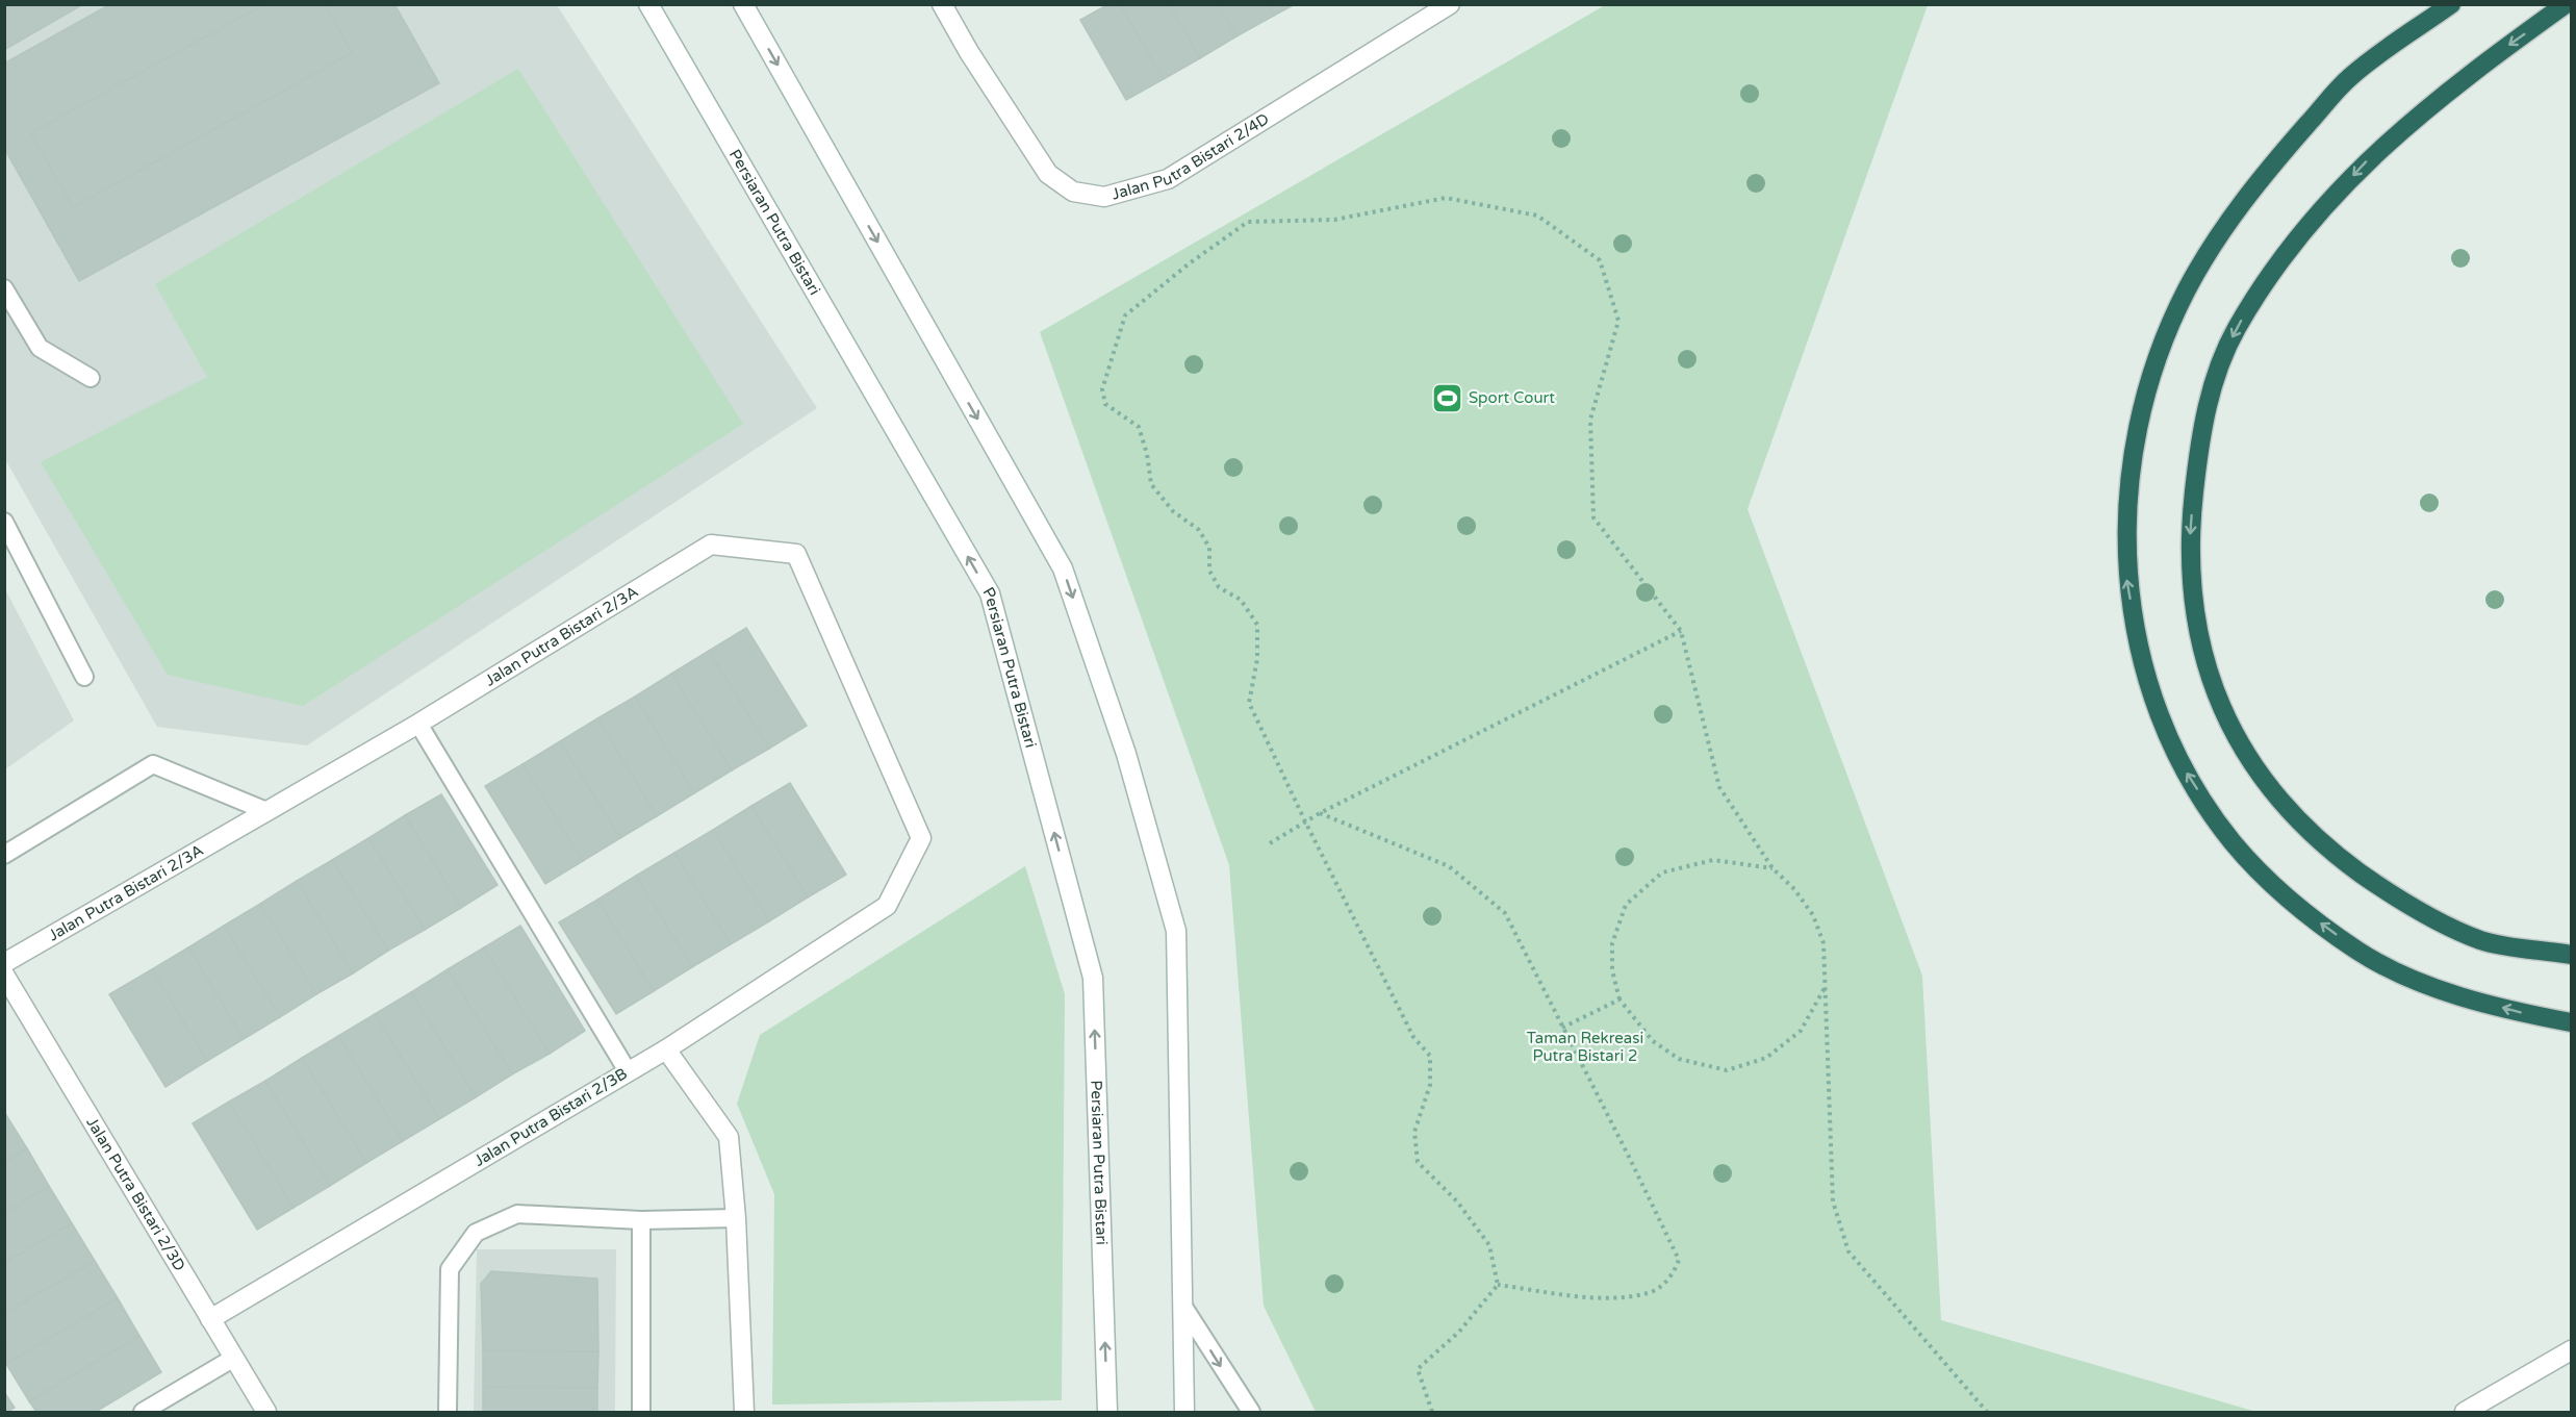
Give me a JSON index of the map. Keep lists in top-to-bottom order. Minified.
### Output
{"streets":{"street":["Jalan Putra Bistari 2/4D","Persiaran Putra Bistari","Jalan Putra Bistari 2/3A","Jalan Putra Bistari 2/3B","Jalan Putra Bistari 2/3D"]},"crossings":[["Jalan Putra Bistari 2/3A","Jalan Putra Bistari 2/3B"],["Jalan Putra Bistari 2/3B","Jalan Putra Bistari 2/3D"]],"parks":["Taman Rekreasi Putra Bistari 2"],"places":{"sports":["Sport Court"]}}
